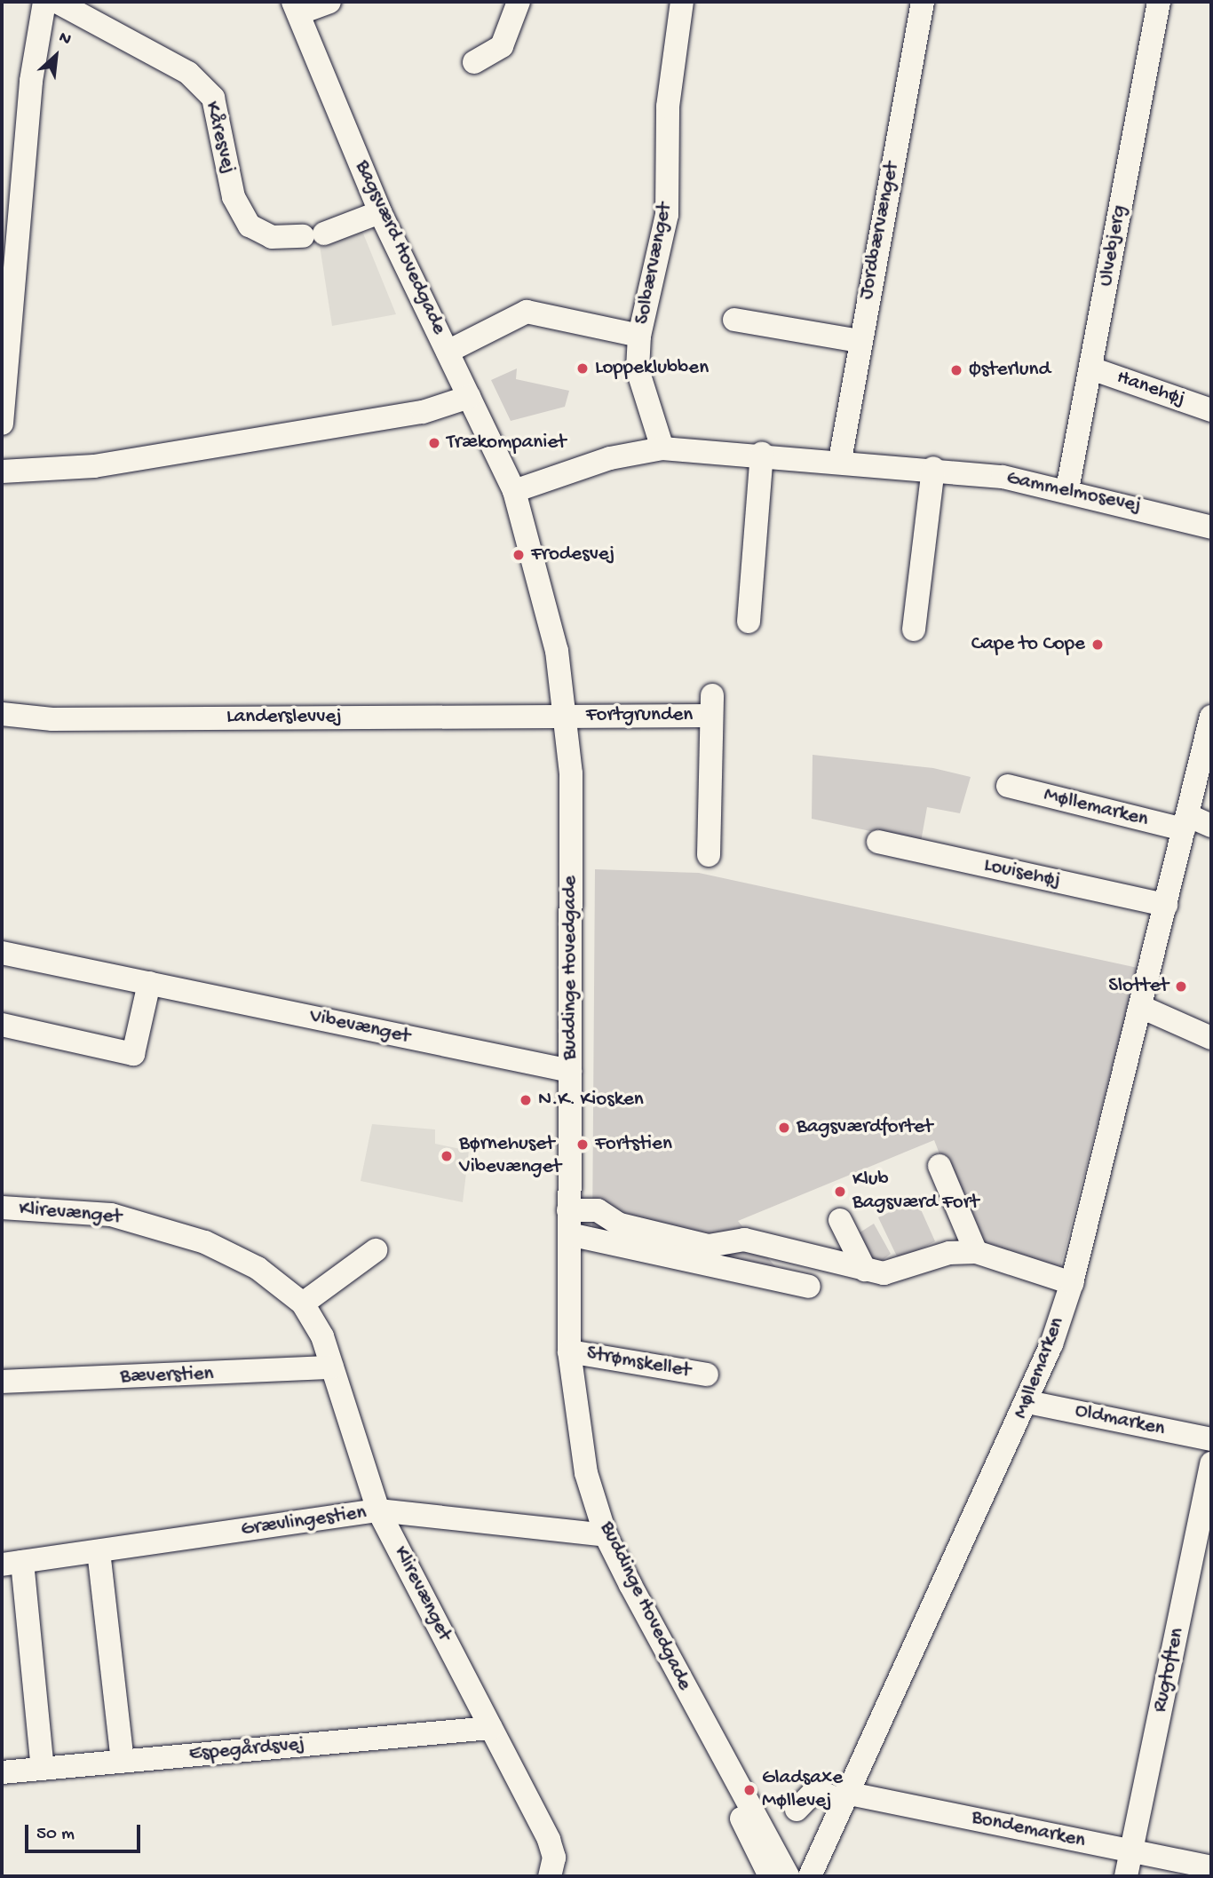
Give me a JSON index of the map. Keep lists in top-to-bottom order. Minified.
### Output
{"streets":{"street":["Kåresvej","Jordbærvænget","Ulvebjerg","Bagsværd Hovedgade","Solbærvænget","Hanehøj","Gammelmosevej","Fortgrunden","Landerslevvej","Møllemarken","Louisehøj","Buddinge Hovedgade","Vibevænget","Klirevænget","Strømskellet","Bæverstien","Oldmarken","Grævlingestien","Rugtoften","Espegårdsvej","Bondemarken"]},"crossings":[["Kåresvej","Bagsværd Hovedgade"],["Jordbærvænget","Gammelmosevej"],["Ulvebjerg","Hanehøj"],["Ulvebjerg","Gammelmosevej"],["Bagsværd Hovedgade","Gammelmosevej"],["Bagsværd Hovedgade","Buddinge Hovedgade"],["Solbærvænget","Gammelmosevej"],["Gammelmosevej","Buddinge Hovedgade"],["Fortgrunden","Landerslevvej"],["Fortgrunden","Buddinge Hovedgade"],["Landerslevvej","Buddinge Hovedgade"],["Møllemarken","Louisehøj"],["Møllemarken","Oldmarken"],["Møllemarken","Bondemarken"],["Buddinge Hovedgade","Vibevænget"],["Buddinge Hovedgade","Strømskellet"],["Buddinge Hovedgade","Grævlingestien"],["Klirevænget","Bæverstien"],["Klirevænget","Grævlingestien"],["Klirevænget","Espegårdsvej"],["Rugtoften","Bondemarken"]],"places":["Loppeklubben","Østerlund","Trækompaniet","Frodesvej","Cape to Cope","Slottet","N.K. Kiosken","Bagsværdfortet","Fortstien","Børnehuset Vibevænget","Klub Bagsværd Fort","Gladsaxe Møllevej"],"scale_bar":"50 m","north":"top right"}
